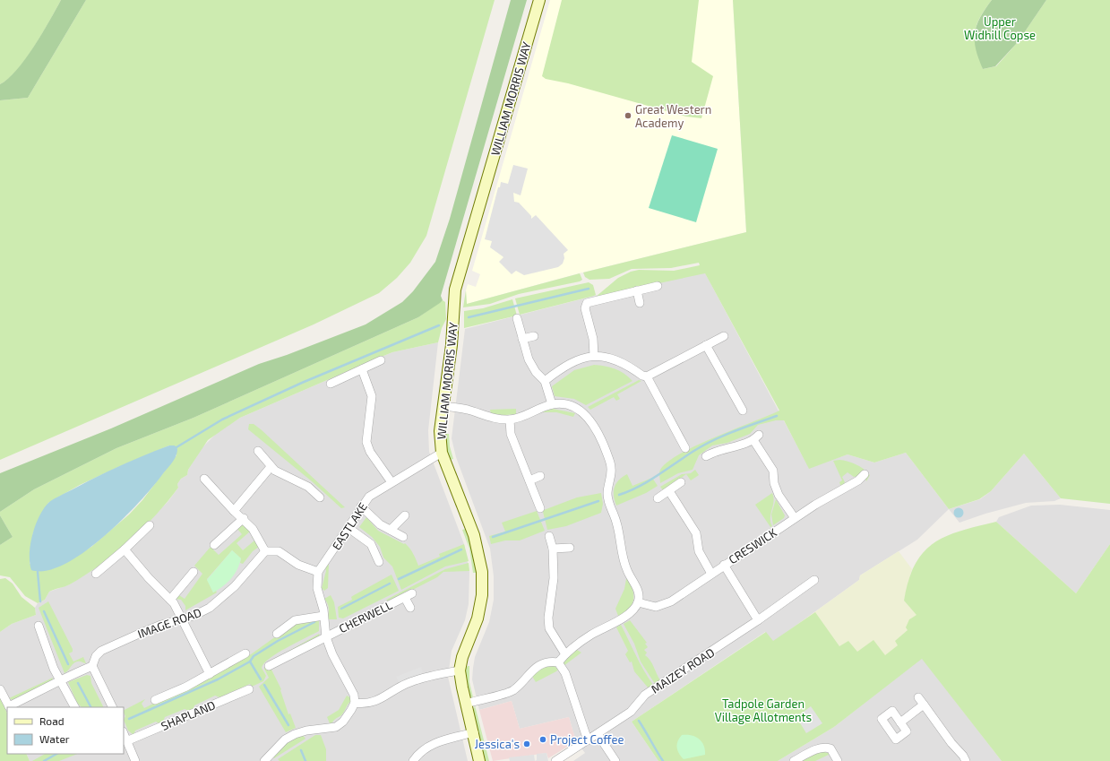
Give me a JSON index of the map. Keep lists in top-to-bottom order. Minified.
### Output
{"streets":{"street":["WILLIAM MORRIS WAY","EASTLAKE","CRESWICK","CHERWELL","IMAGE ROAD","MAIZEY ROAD","SHAPLAND"]},"crossings":[["WILLIAM MORRIS WAY","EASTLAKE"]],"parks":["Upper Widhill Copse","Tadpole Garden Village Allotments"],"places":["Great Western Academy","Project Coffee","Jessica's"],"legend":["Road","Water"]}
